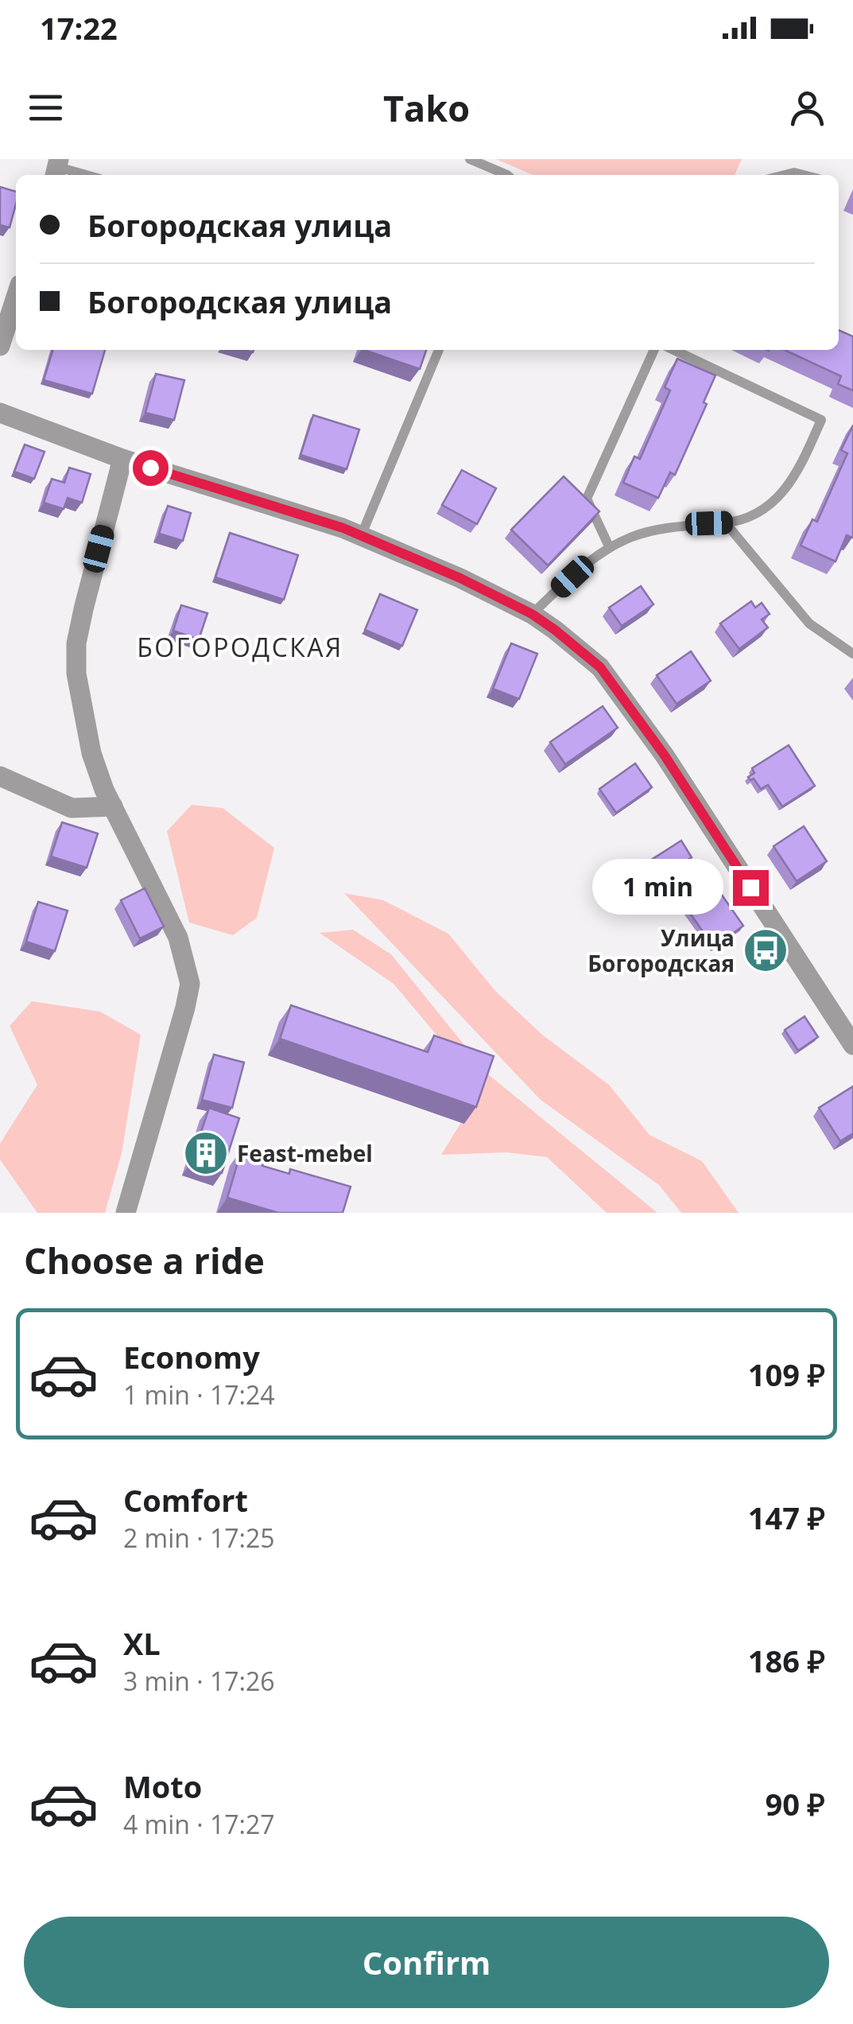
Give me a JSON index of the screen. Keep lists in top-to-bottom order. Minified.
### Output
{"districts":["БОГОРОДСКАЯ"],"places":{"bus stop":["Улица Богородская"],"building":["Feast-mebel"]},"page":{"status":"17:22","header":"Tako","banner":["Богородская улица","Богородская улица"],"bubble":"1 min","heading":"Choose a ride","list":[{"name":"Economy","note":"1 min · 17:24","value":"109 ₽"},{"name":"Comfort","note":"2 min · 17:25","value":"147 ₽"},{"name":"XL","note":"3 min · 17:26","value":"186 ₽"},{"name":"Moto","note":"4 min · 17:27","value":"90 ₽"}],"buttons":"Confirm"}}
